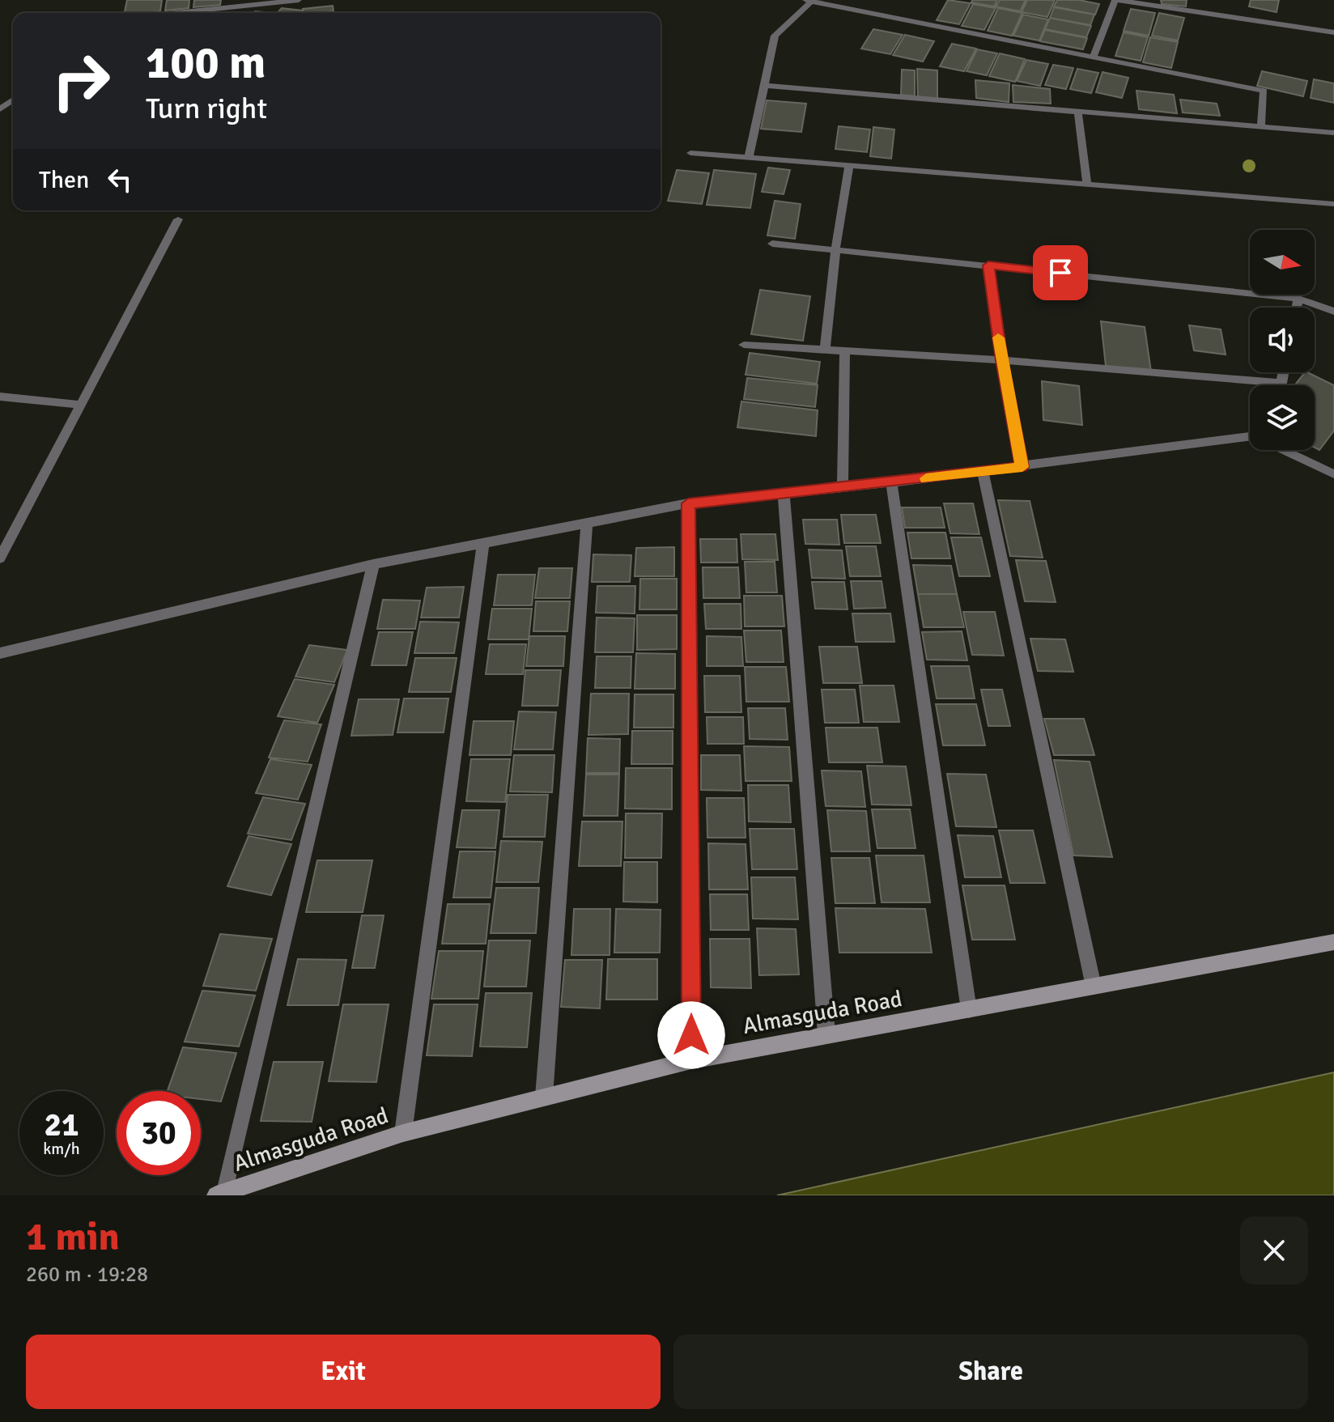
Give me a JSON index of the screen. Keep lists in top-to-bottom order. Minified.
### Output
{"streets":{"street":["Almasguda Road"]},"north":"right","page":{"turn":["100 m","Turn right"],"then":"Then","speed":"21 km/h","limit":"30","heading":["1 min","260 m · 19:28"],"buttons":["Exit","Share"]}}
